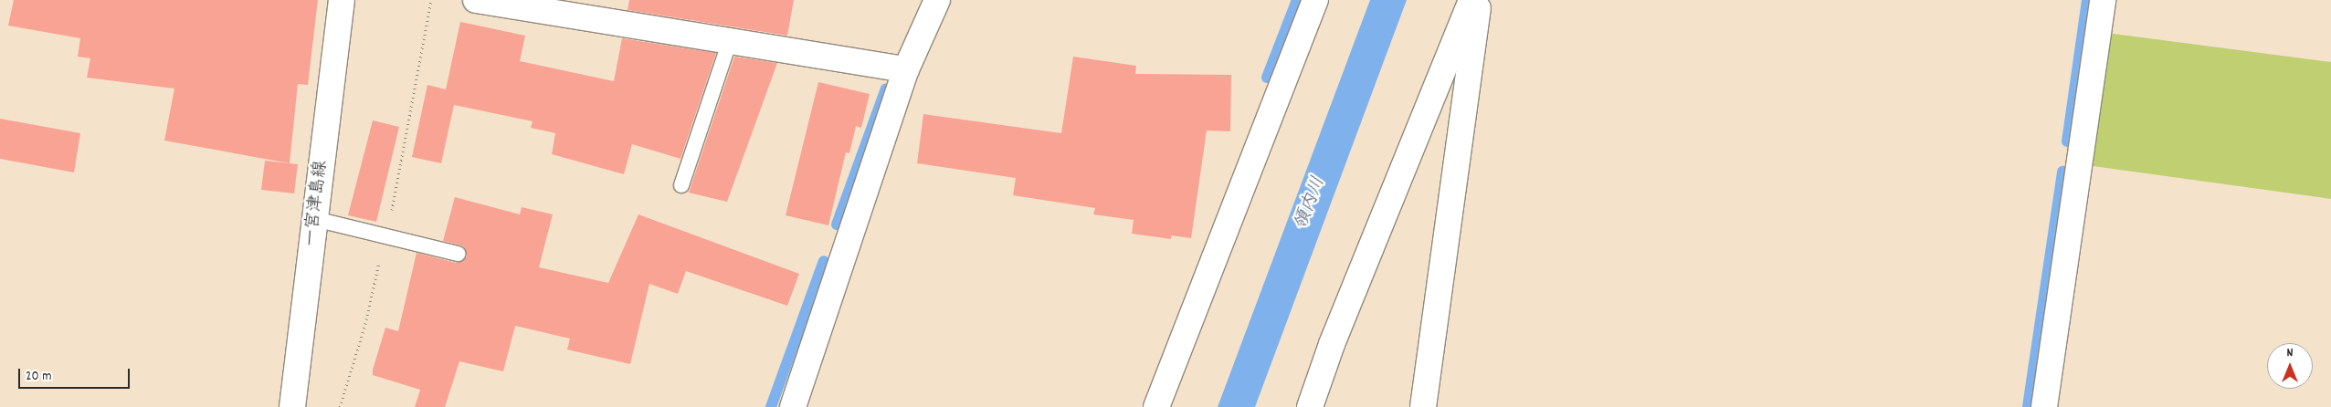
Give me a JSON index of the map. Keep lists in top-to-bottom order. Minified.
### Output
{"streets":{"street":["一宮津島線"]},"water":["領内川"],"scale_bar":"20 m","north":"top"}
